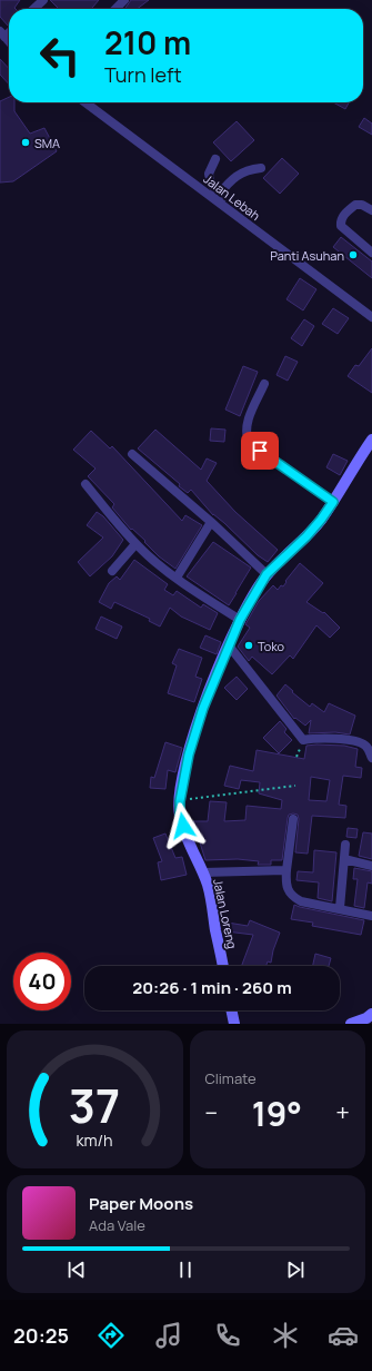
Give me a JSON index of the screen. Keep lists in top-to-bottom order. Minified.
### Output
{"streets":{"street":["Jalan Lebah","Jalan Loreng"]},"places":["SMA","Panti Asuhan","Toko"],"page":{"turn":["210 m","Turn left"],"limit":"40","trip":"20:26 · 1 min · 260 m","tile":"Climate","heat":["−","19°","+"],"song":["Paper Moons","Ada Vale"],"tabs":"20:25","gauge":["37","km/h"]}}
